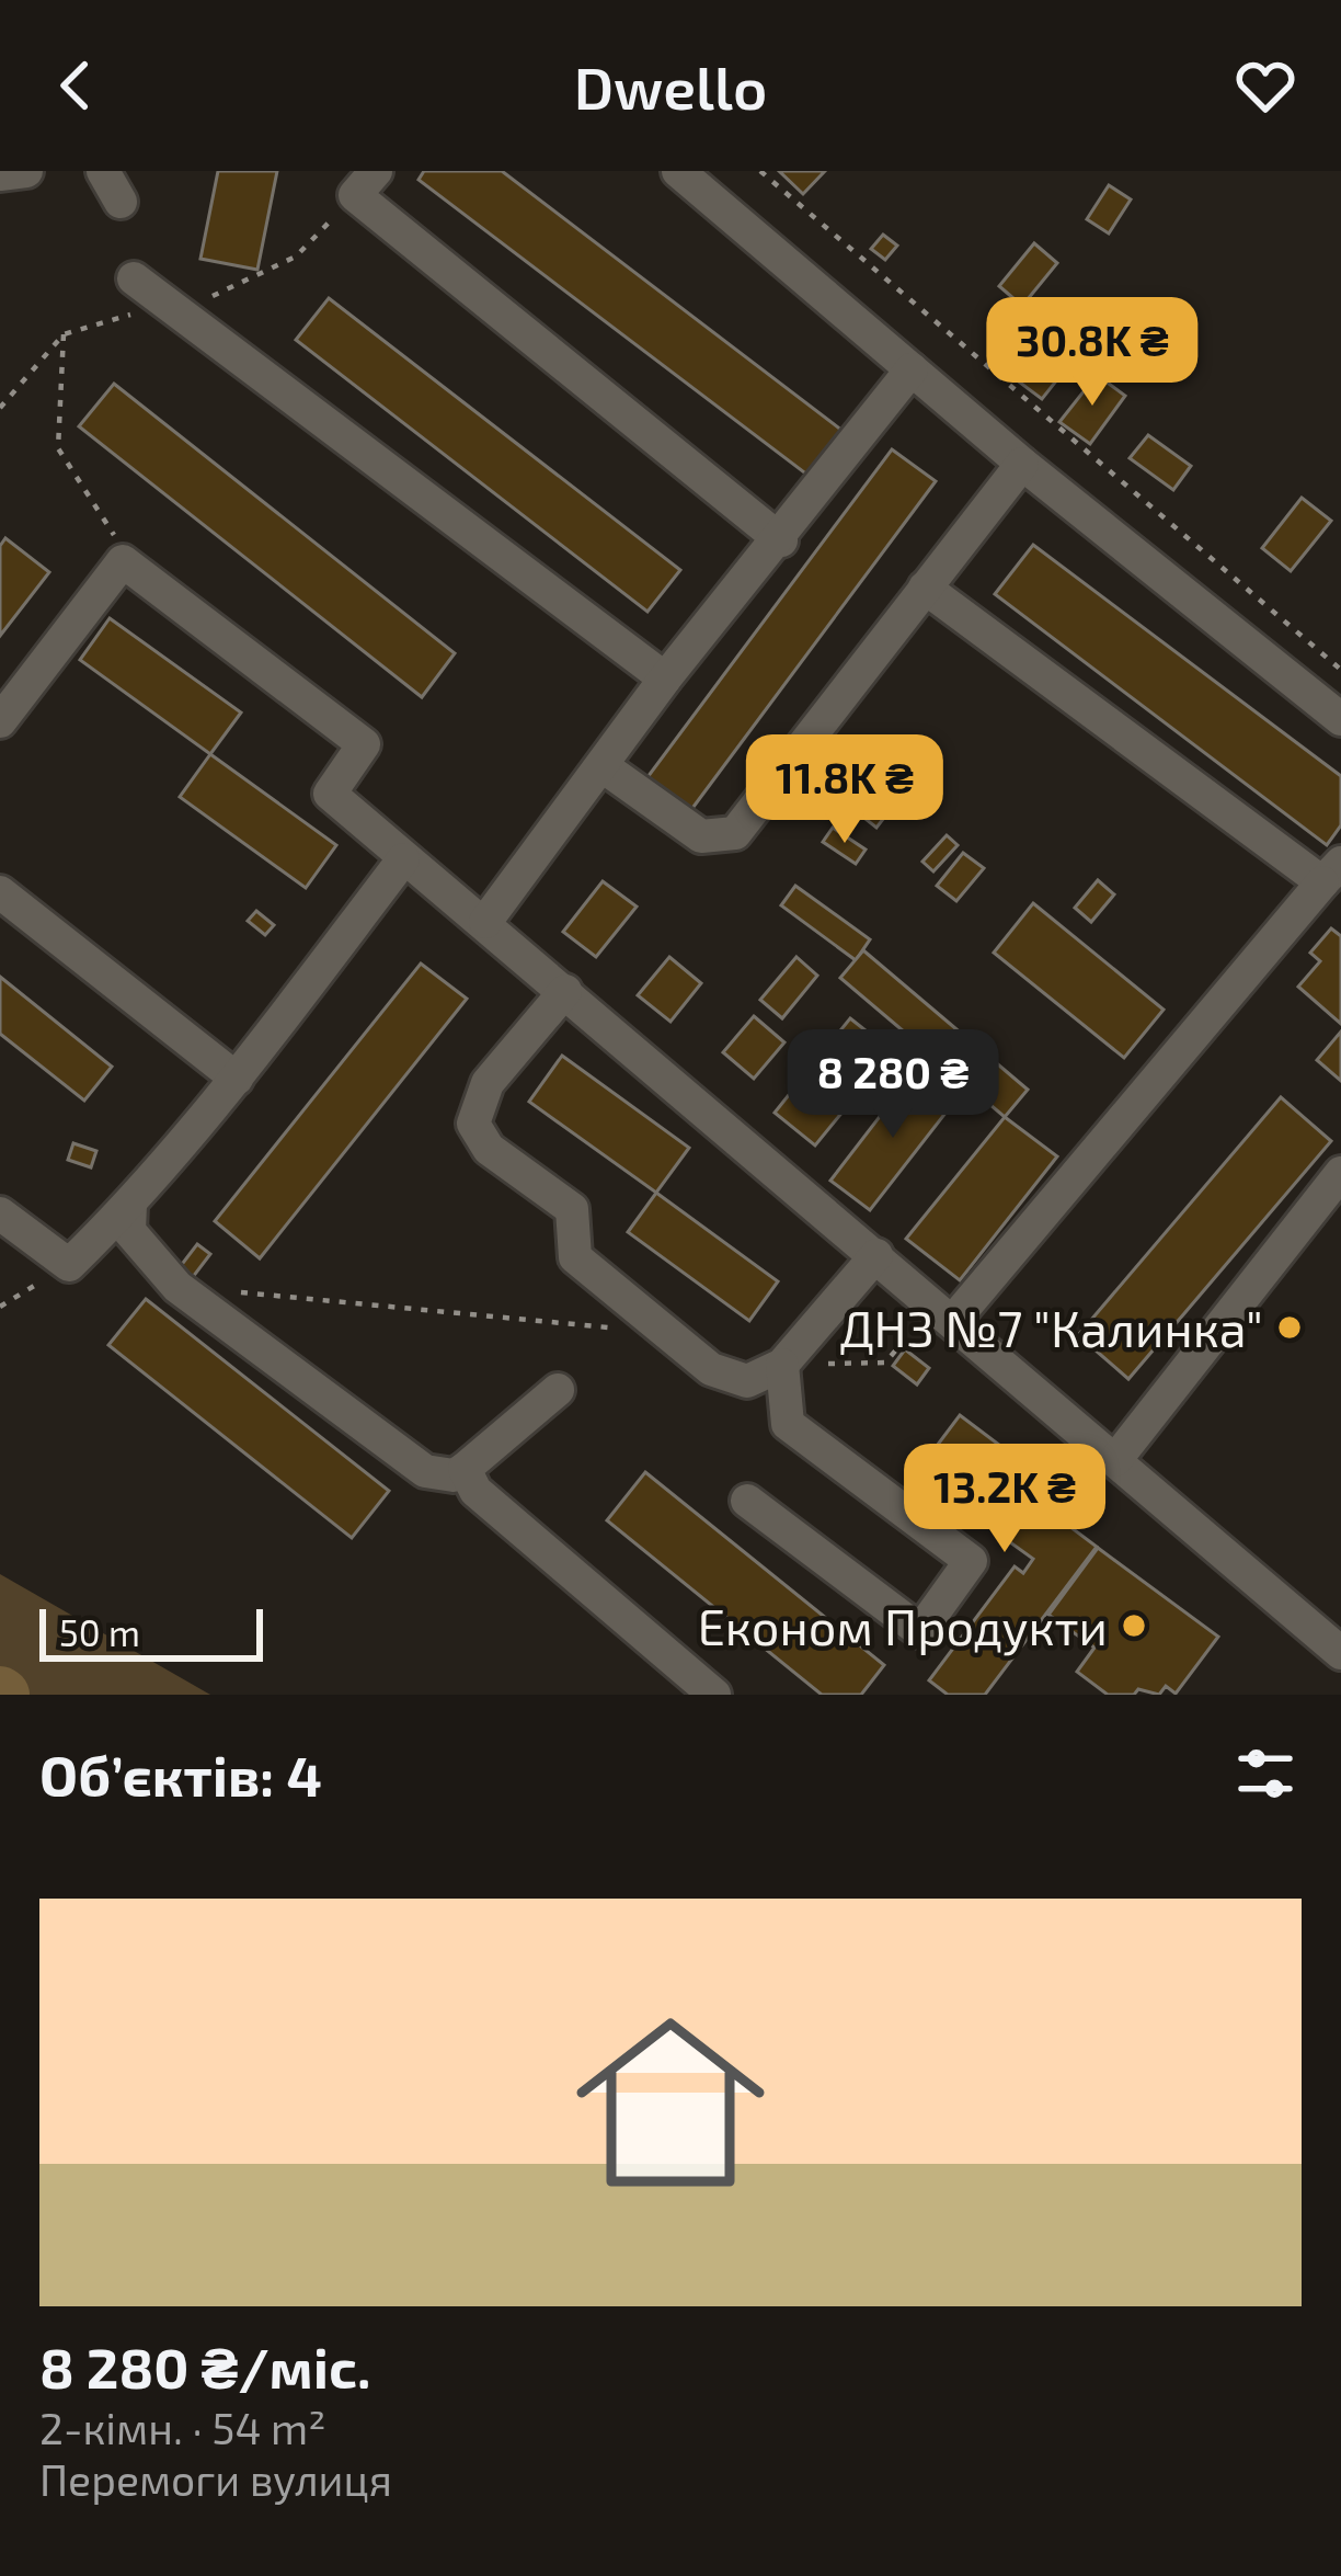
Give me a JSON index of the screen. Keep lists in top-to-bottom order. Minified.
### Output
{"places":["ДНЗ №7 \"Калинка\"","Економ Продукти"],"scale_bar":"50 m","page":{"header":"Dwello","price":["30.8K ₴","11.8K ₴","8 280 ₴","13.2K ₴"],"scale":"50 m","heading":"Об’єктів: 4","list":[{"name":"8 280 ₴/міс.","note":"2-кімн. · 54 m² · Перемоги вулиця"}]}}
